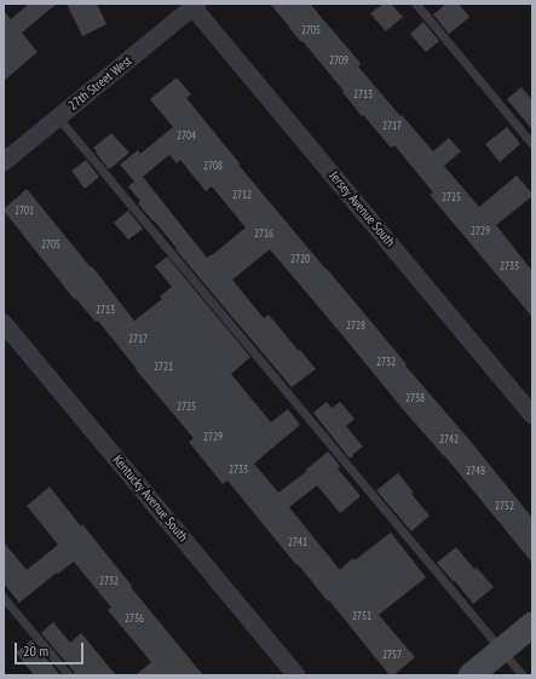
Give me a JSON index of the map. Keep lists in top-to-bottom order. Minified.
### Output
{"streets":{"street":["27th Street West","Jersey Avenue South","Kentucky Avenue South"]},"crossings":[["27th Street West","Jersey Avenue South"]],"house_numbers":["2705","2709","2713","2717","2704","2708","2712","2725","2701","2729","2716","2705","2720","2733","2713","2728","2717","2732","2721","2738","2725","2729","2742","2733","2748","2752","2741","2732","2751","2736","2757"],"scale_bar":"20 m"}
